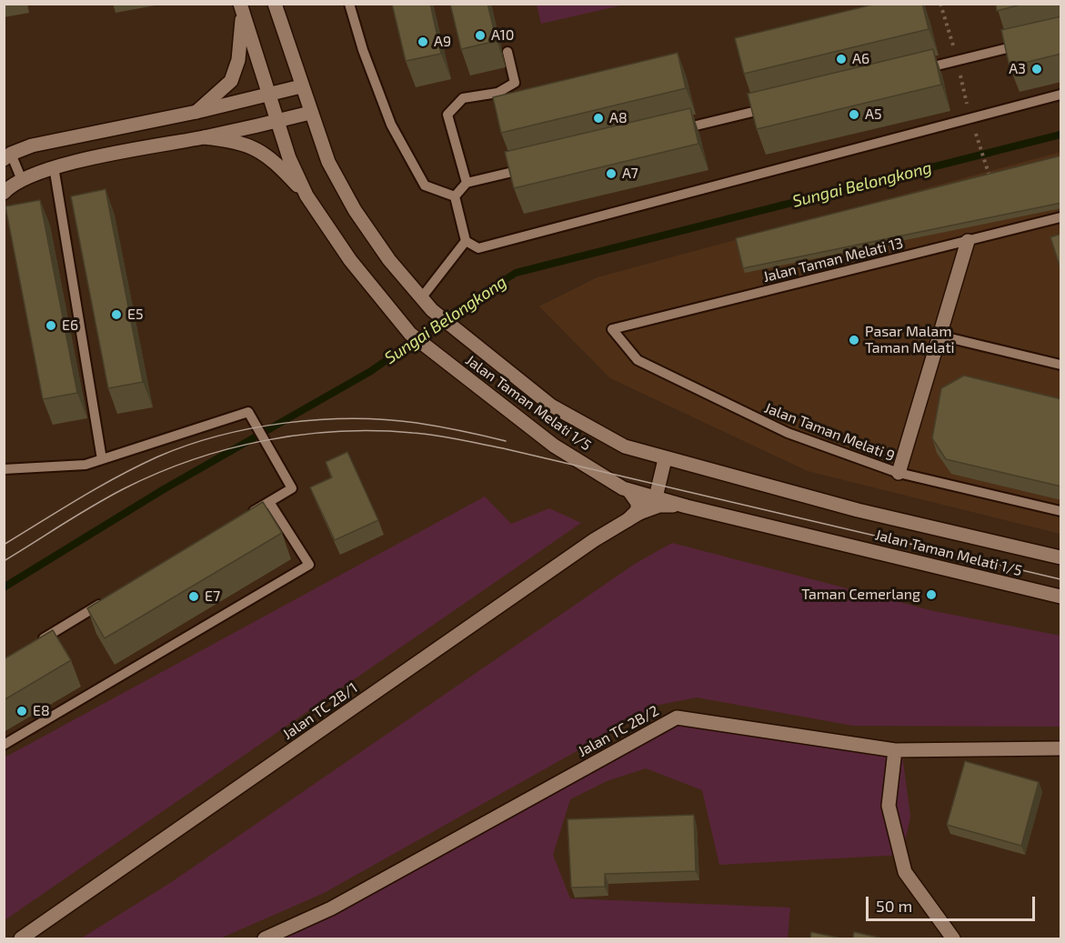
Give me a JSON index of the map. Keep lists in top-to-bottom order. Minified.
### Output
{"streets":{"street":["Jalan Taman Melati 1/5","Jalan TC 2B/1","Jalan TC 2B/2"],"lane":["Jalan Taman Melati 13","Jalan Taman Melati 9"]},"crossings":[["Jalan Taman Melati 13","Jalan Taman Melati 9"]],"water":["Sungai Belongkong"],"places":["A10","A9","A6","A3","A5","A8","A7","E5","E6","Pasar Malam Taman Melati","Taman Cemerlang","E7","E8"],"scale_bar":"50 m"}
